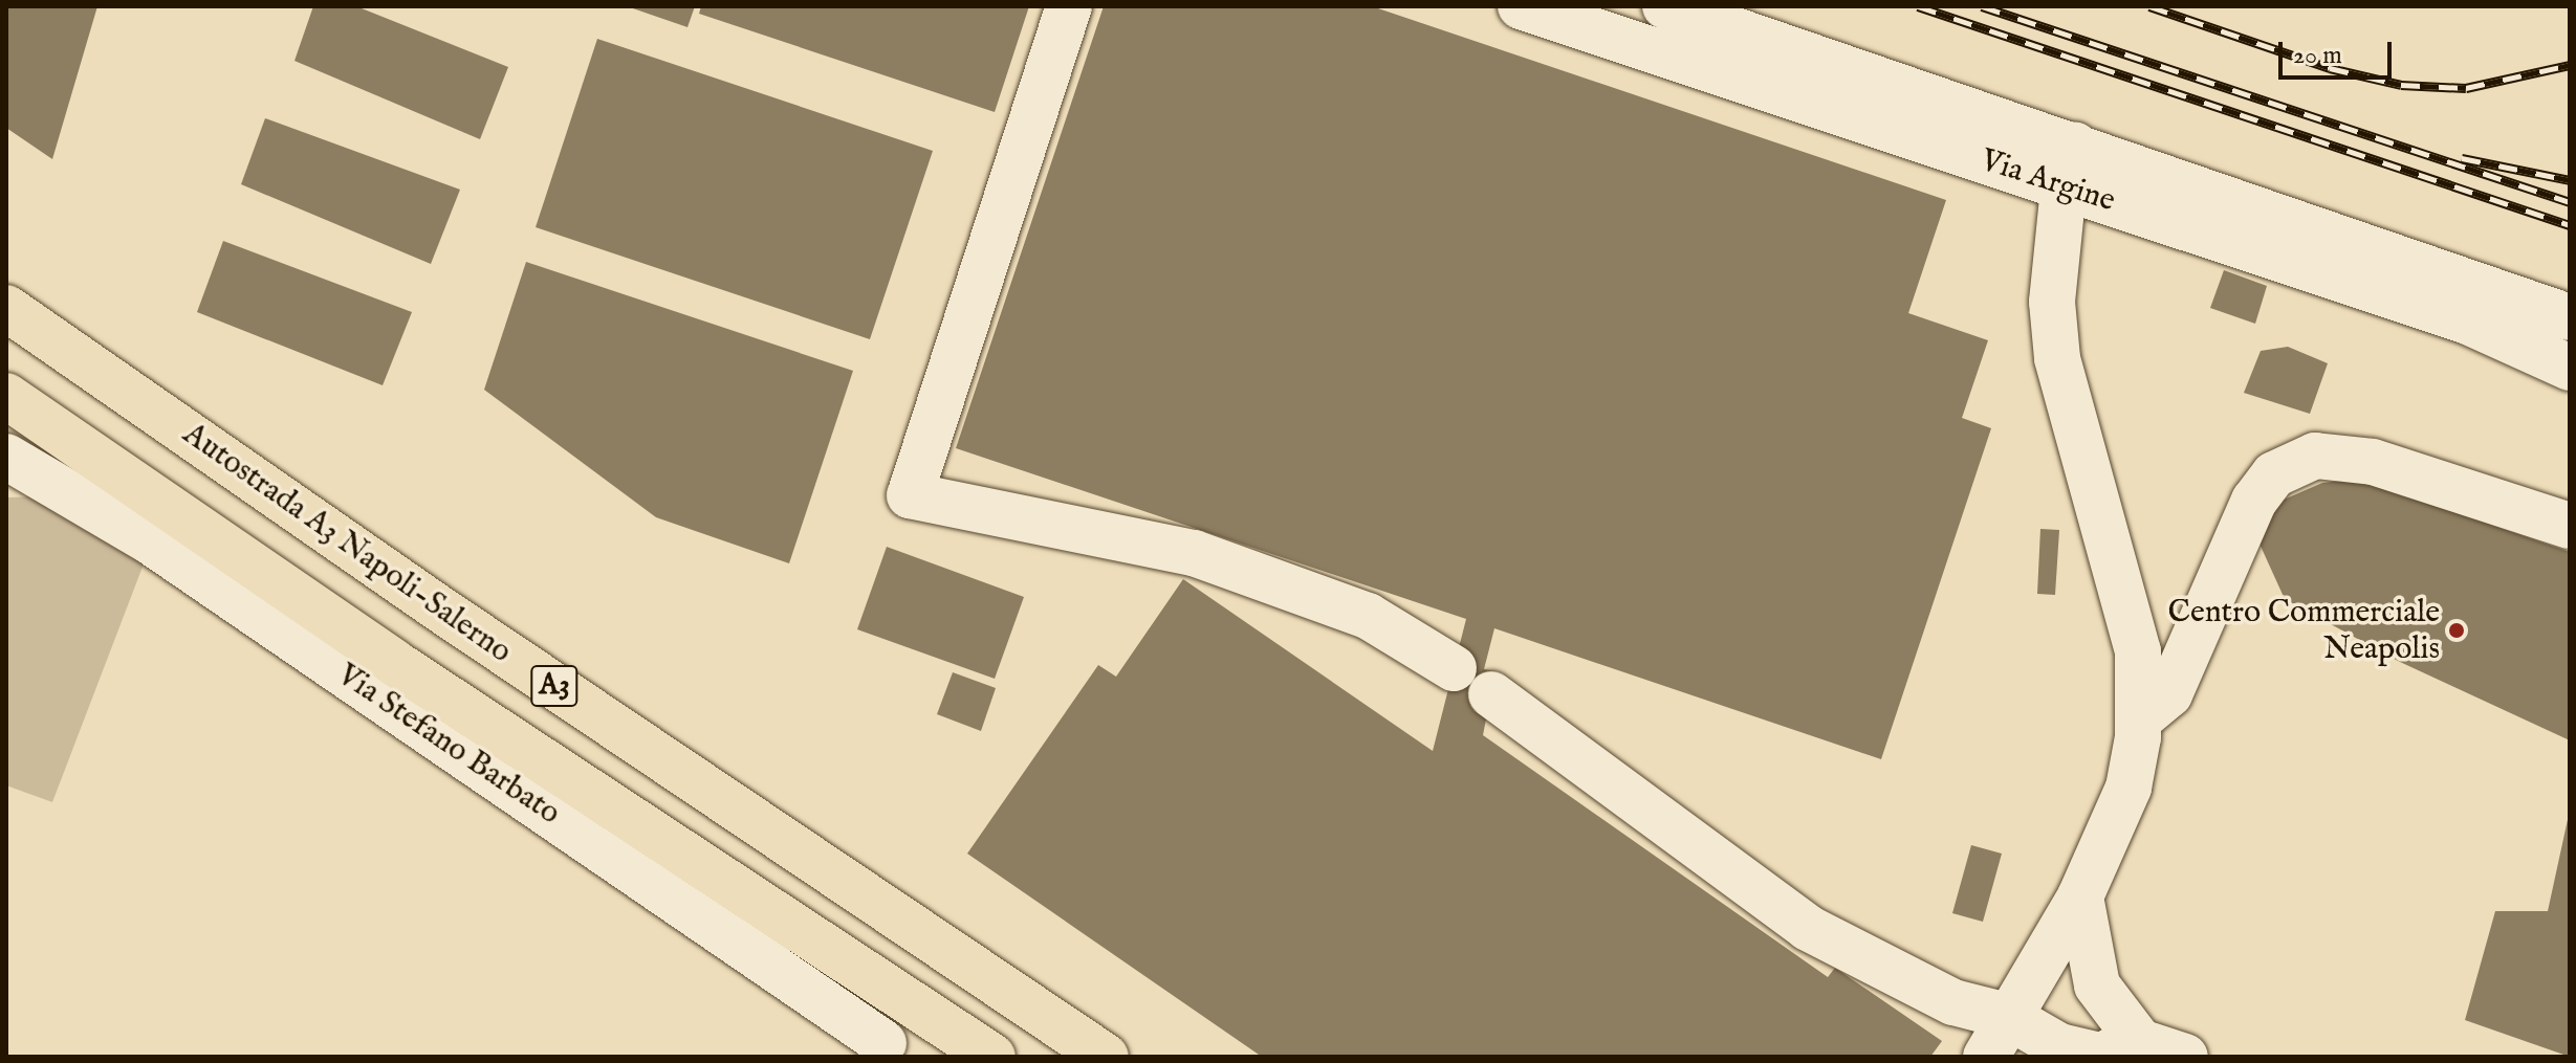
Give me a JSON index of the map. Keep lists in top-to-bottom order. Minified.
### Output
{"streets":{"highway":["Autostrada A3 Napoli-Salerno","A3"],"street":["Via Argine","Via Stefano Barbato"]},"places":["Centro Commerciale Neapolis"],"scale_bar":"20 m"}
